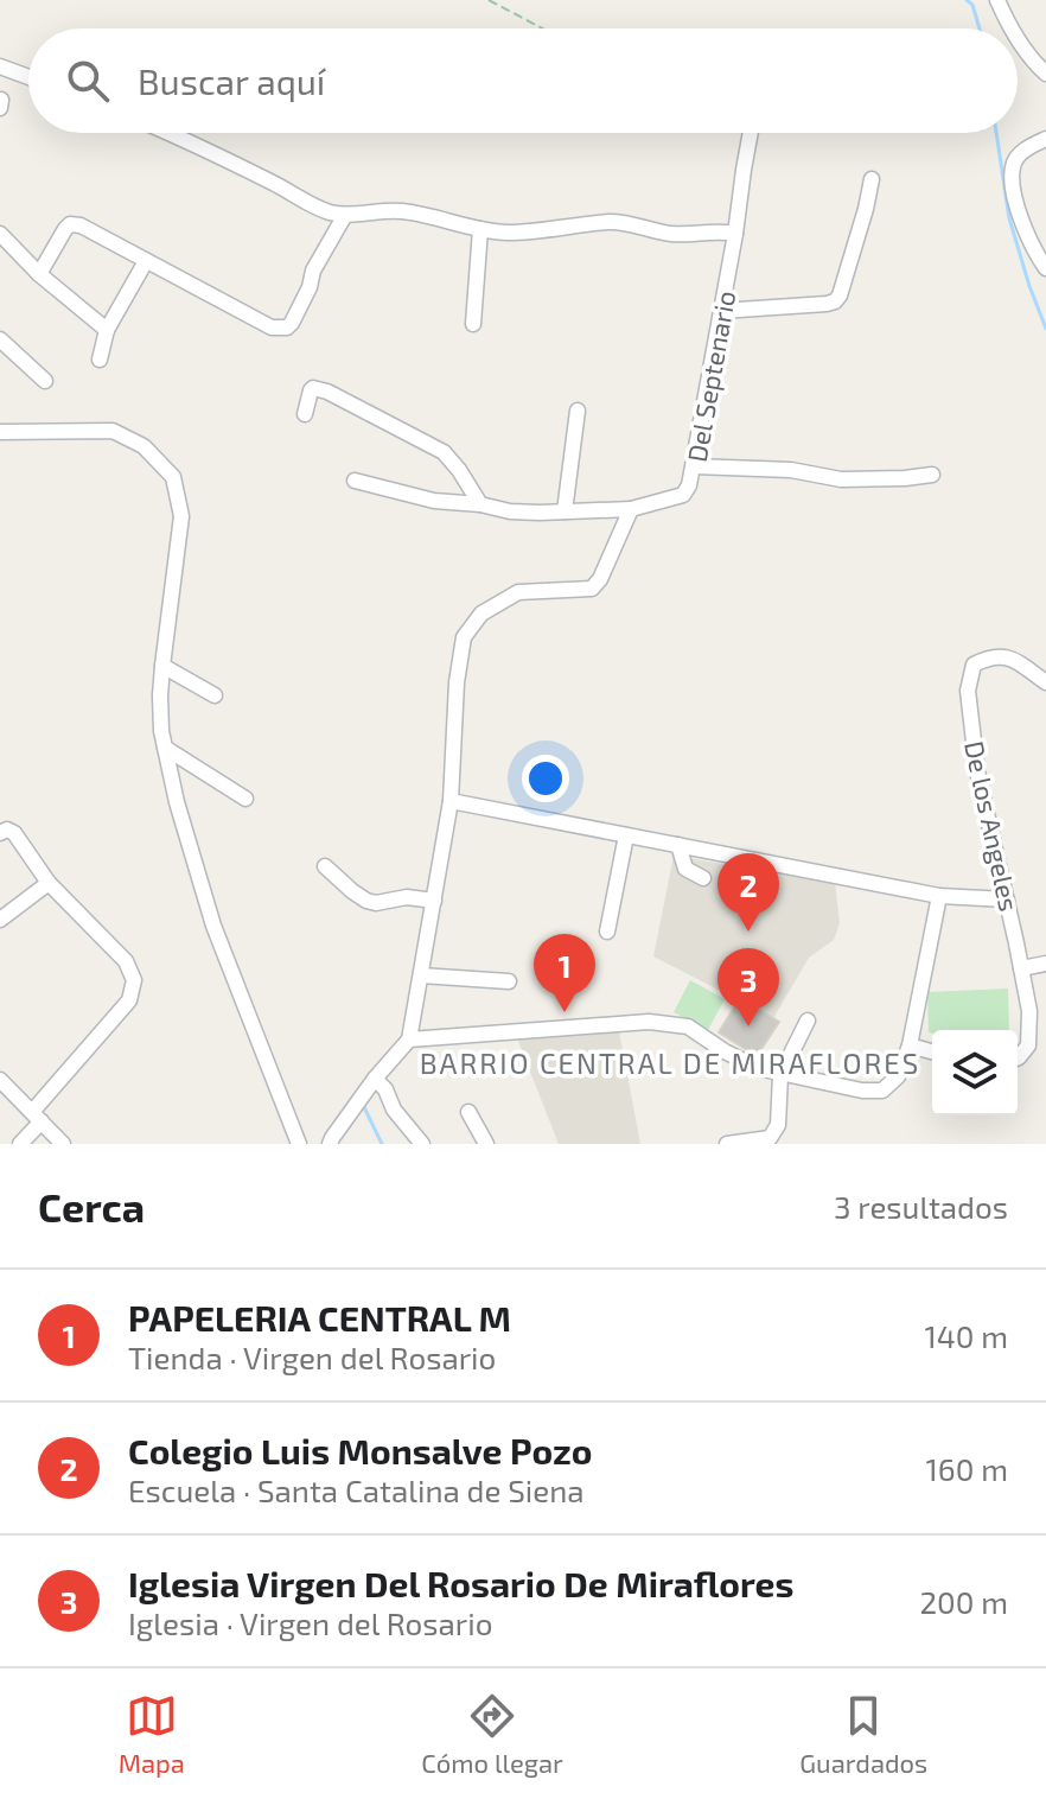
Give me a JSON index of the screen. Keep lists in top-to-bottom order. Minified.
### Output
{"streets":{"street":["Del Septenario","De los Angeles"]},"districts":["BARRIO CENTRAL DE MIRAFLORES"],"page":{"search":"Buscar aquí","pins":["2","1","3"],"heading":["Cerca","3 resultados"],"list":[{"mark":"1","name":"PAPELERIA CENTRAL M","note":"Tienda · Virgen del Rosario","value":"140 m"},{"mark":"2","name":"Colegio Luis Monsalve Pozo","note":"Escuela · Santa Catalina de Siena","value":"160 m"},{"mark":"3","name":"Iglesia Virgen Del Rosario De Miraflores","note":"Iglesia · Virgen del Rosario","value":"200 m"}],"nav":["Mapa","Cómo llegar","Guardados"]}}
